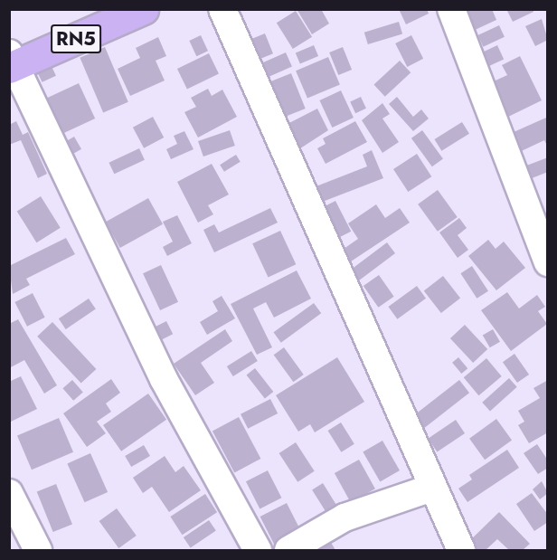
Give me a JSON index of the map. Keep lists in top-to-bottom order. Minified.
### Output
{"streets":{"highway":["RN5"]}}
